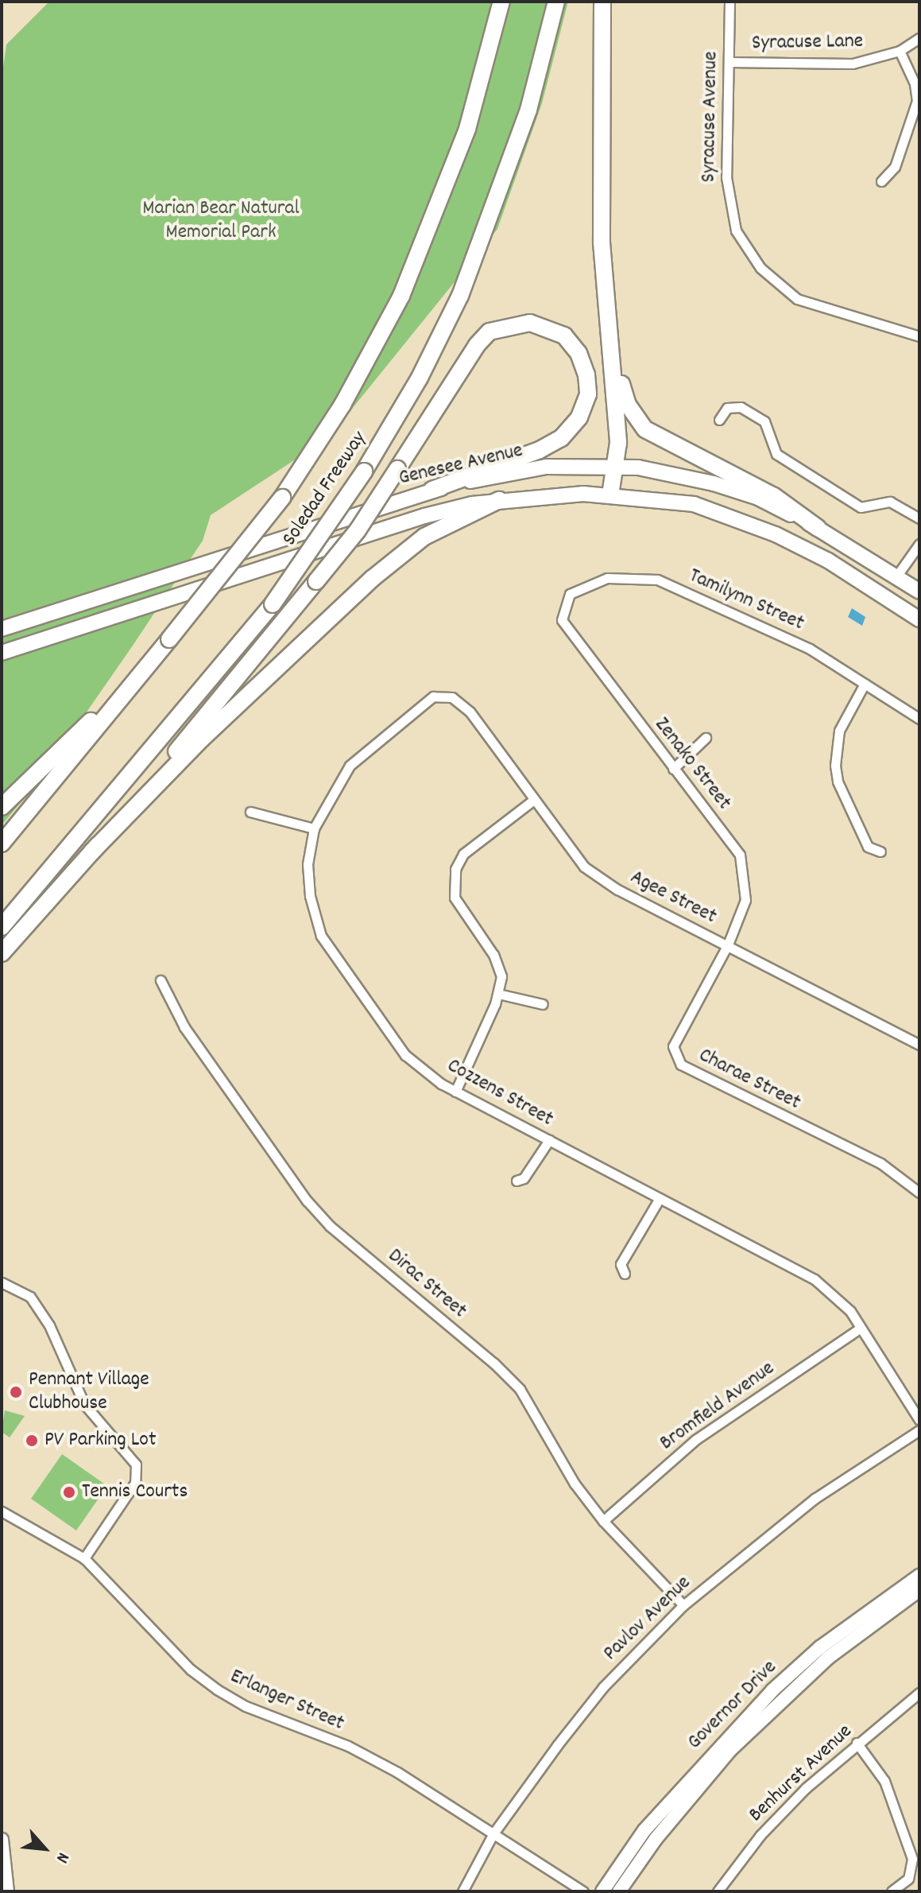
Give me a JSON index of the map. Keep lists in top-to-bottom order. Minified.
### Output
{"streets":{"highway":["Soledad Freeway"],"main road":["Genesee Avenue","Governor Drive"],"street":["Syracuse Lane","Syracuse Avenue","Tamilynn Street","Zenako Street","Agee Street","Charae Street","Cozzens Street","Dirac Street","Bromfield Avenue","Pavlov Avenue","Erlanger Street","Benhurst Avenue"]},"crossings":[["Syracuse Lane","Syracuse Avenue"],["Tamilynn Street","Zenako Street"],["Zenako Street","Agee Street"],["Zenako Street","Charae Street"],["Agee Street","Charae Street"],["Agee Street","Cozzens Street"],["Cozzens Street","Bromfield Avenue"],["Dirac Street","Bromfield Avenue"],["Dirac Street","Pavlov Avenue"],["Pavlov Avenue","Erlanger Street"]],"parks":["Marian Bear Natural Memorial Park"],"places":["Pennant Village Clubhouse","PV Parking Lot","Tennis Courts"],"north":"bottom right"}
